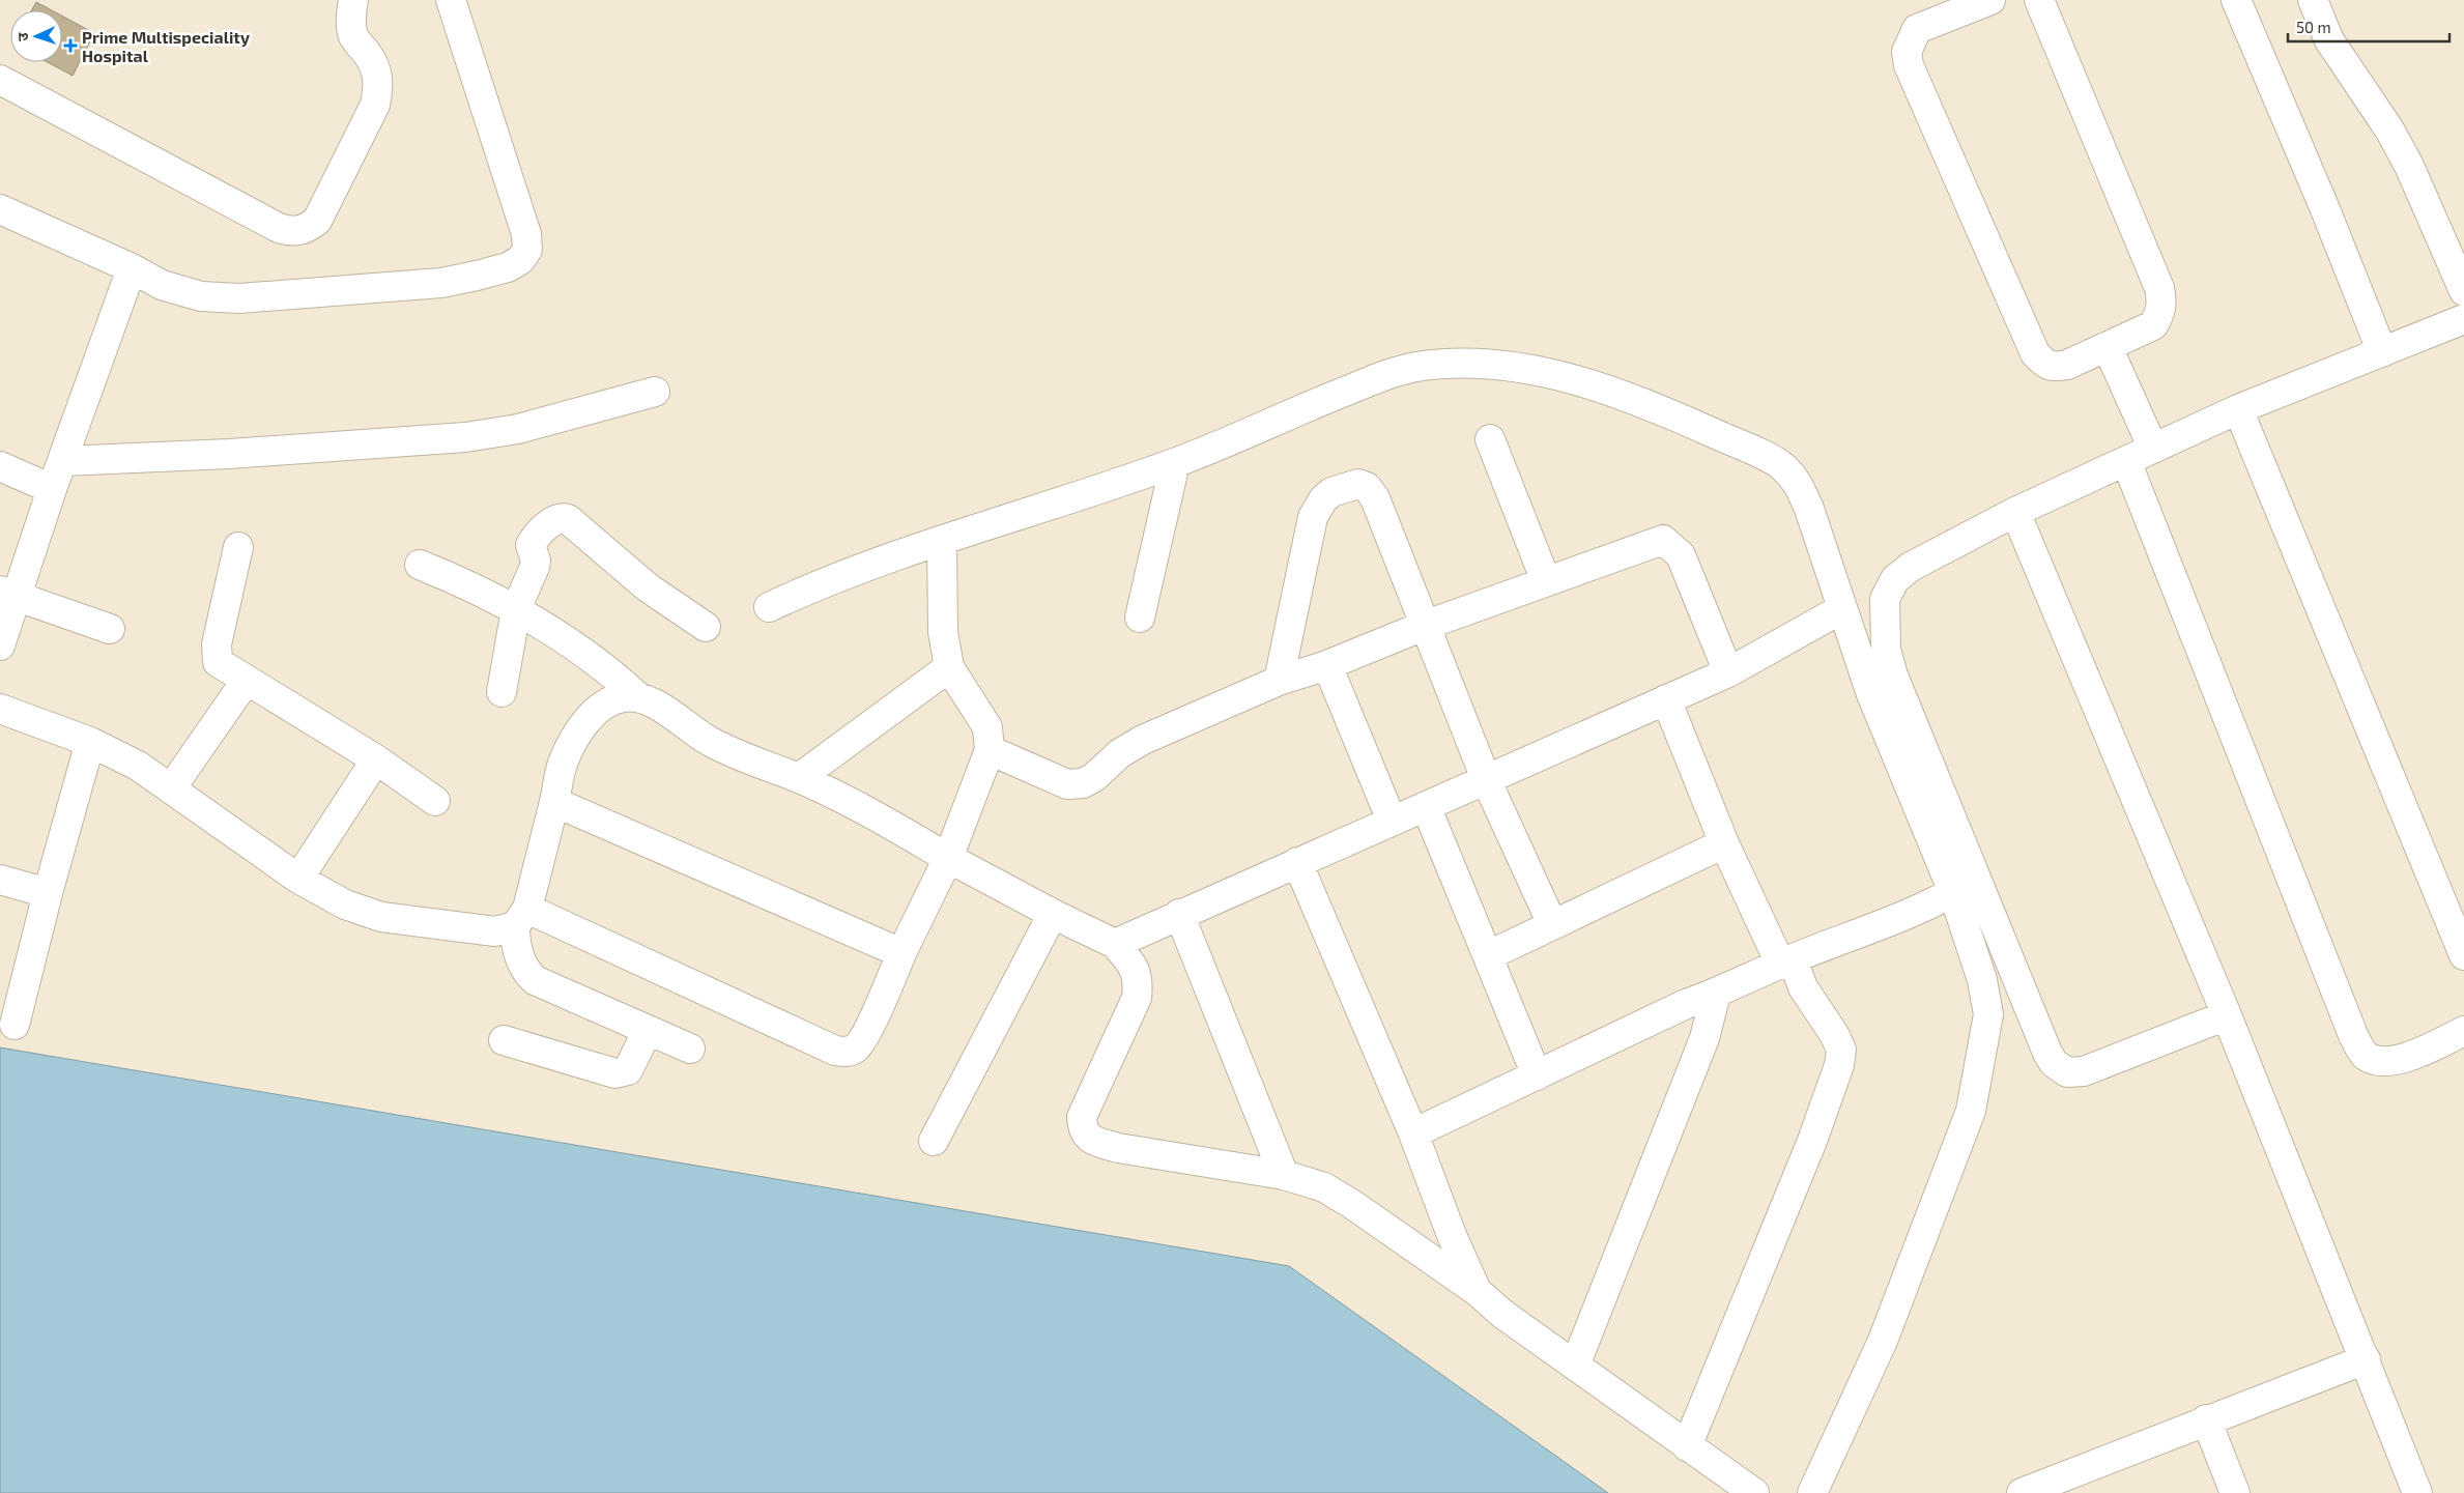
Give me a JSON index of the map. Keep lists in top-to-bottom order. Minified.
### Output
{"places":{"health":["Prime Multispeciality Hospital"]},"scale_bar":"50 m","north":"left"}
